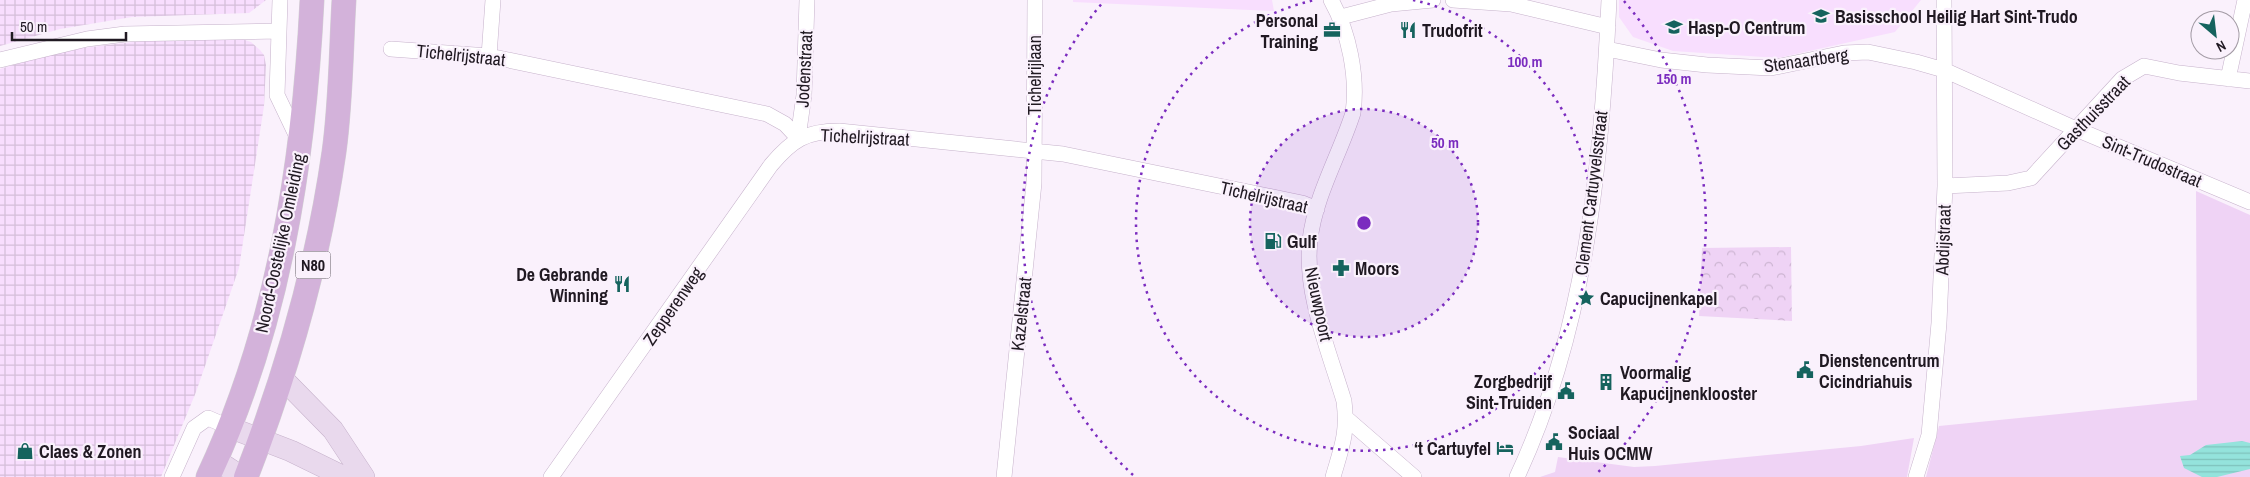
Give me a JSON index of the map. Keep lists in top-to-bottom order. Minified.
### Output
{"streets":{"main road":["Noord-Oostelijke Omleiding","N80"],"street":["Tichelrijstraat","Stenaartberg","Jodenstraat","Tichelrijlaan","Gasthuisstraat","Sint-Trudostraat","Clement Cartuyvelsstraat","Abdijstraat","Nieuwpoort","Zepperenweg","Kazelstraat"]},"crossings":[["Tichelrijstraat","Jodenstraat"],["Tichelrijstraat","Tichelrijlaan"],["Tichelrijstraat","Nieuwpoort"],["Tichelrijstraat","Zepperenweg"],["Tichelrijstraat","Kazelstraat"],["Stenaartberg","Sint-Trudostraat"],["Stenaartberg","Clement Cartuyvelsstraat"],["Stenaartberg","Abdijstraat"],["Jodenstraat","Zepperenweg"],["Tichelrijlaan","Kazelstraat"],["Gasthuisstraat","Sint-Trudostraat"],["Gasthuisstraat","Abdijstraat"],["Sint-Trudostraat","Abdijstraat"]],"places":{"school or university":["Basisschool Heilig Hart Sint-Trudo","Hasp-O Centrum"],"office":["Personal Training"],"restaurant":["Trudofrit","De Gebrande Winning"],"fuel station":["Gulf"],"pharmacy":["Moors"],"place":["Capucijnenkapel"],"public building":["Dienstencentrum Cicindriahuis","Zorgbedrijf Sint-Truiden","Sociaal Huis OCMW"],"building":["Voormalig Kapucijnenklooster"],"hotel":["‘t Cartuyfel"],"shop":["Claes & Zonen"]},"scale_bar":"50 m","north":"bottom right","rings":["100 m","150 m","50 m"]}
